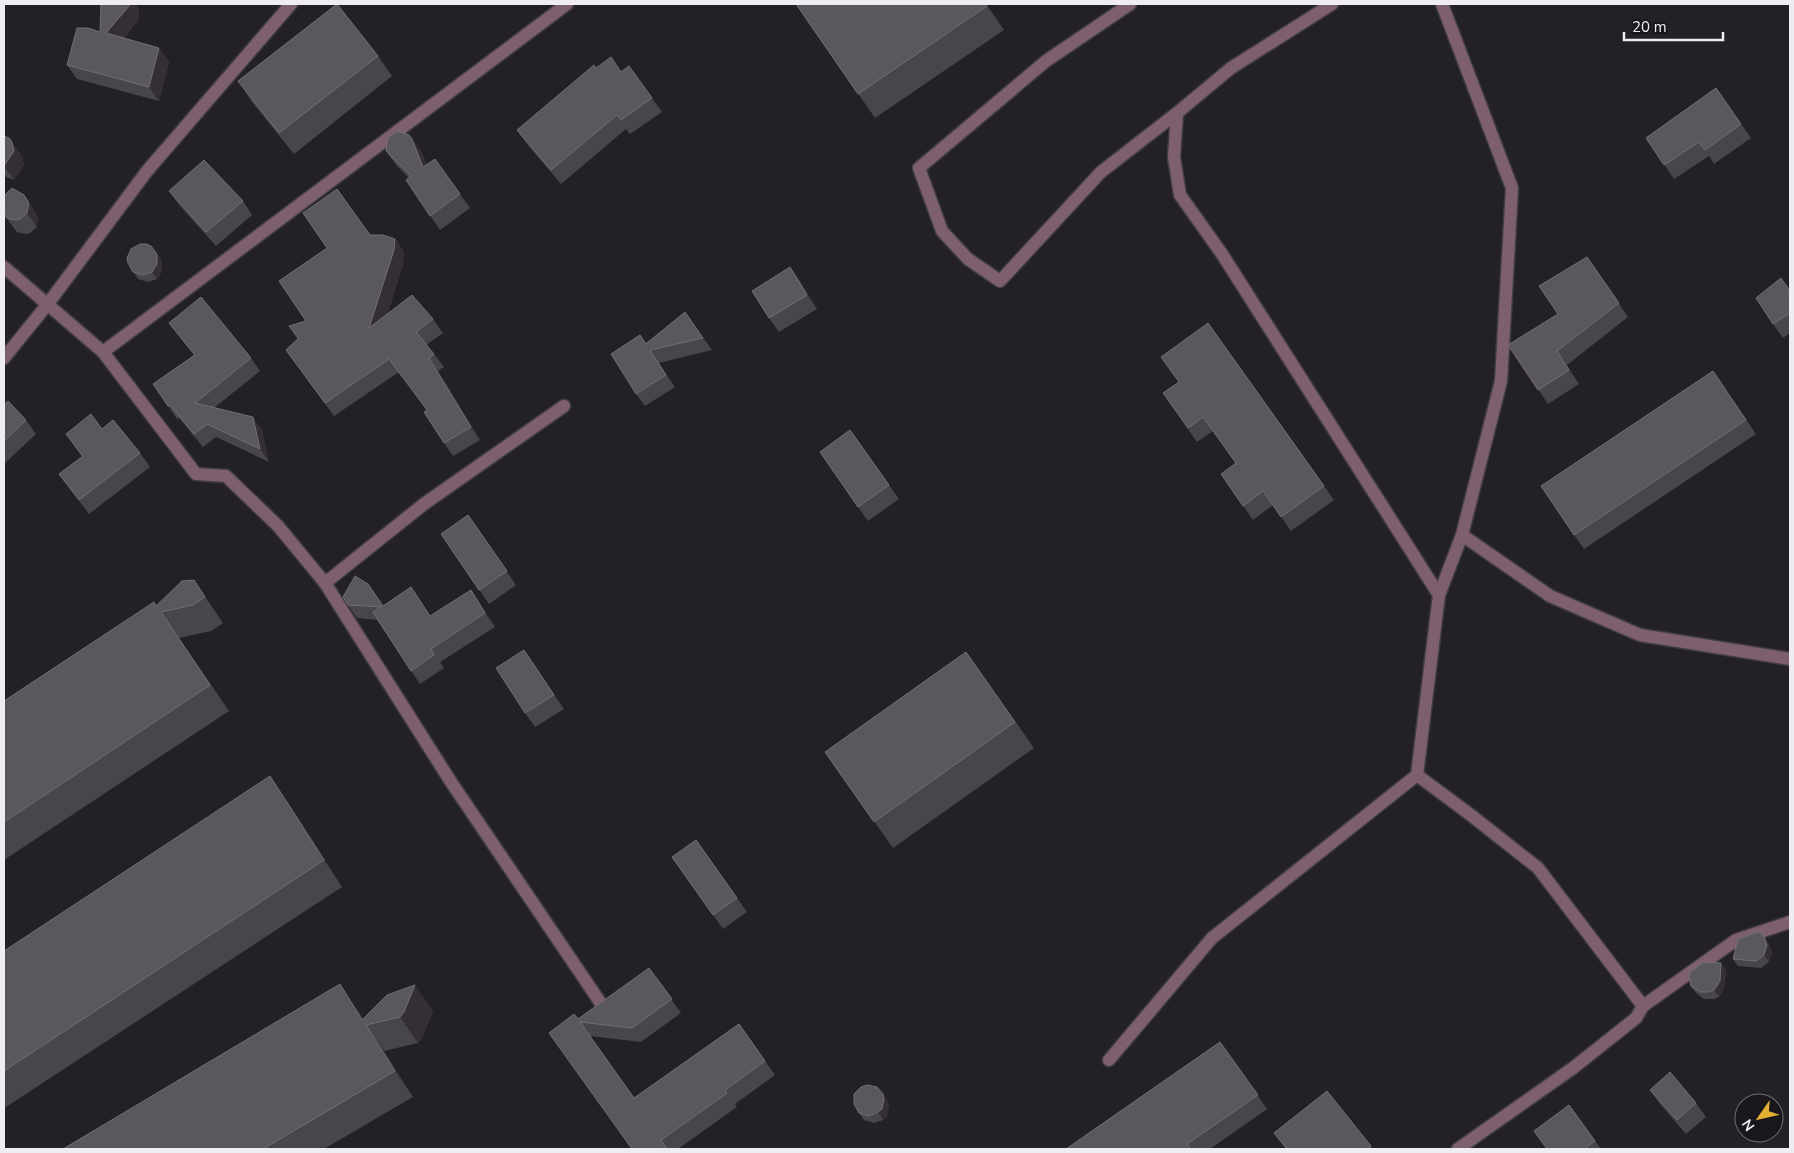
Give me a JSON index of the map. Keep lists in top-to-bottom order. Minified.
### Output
{"scale_bar":"20 m","north":"bottom left"}
